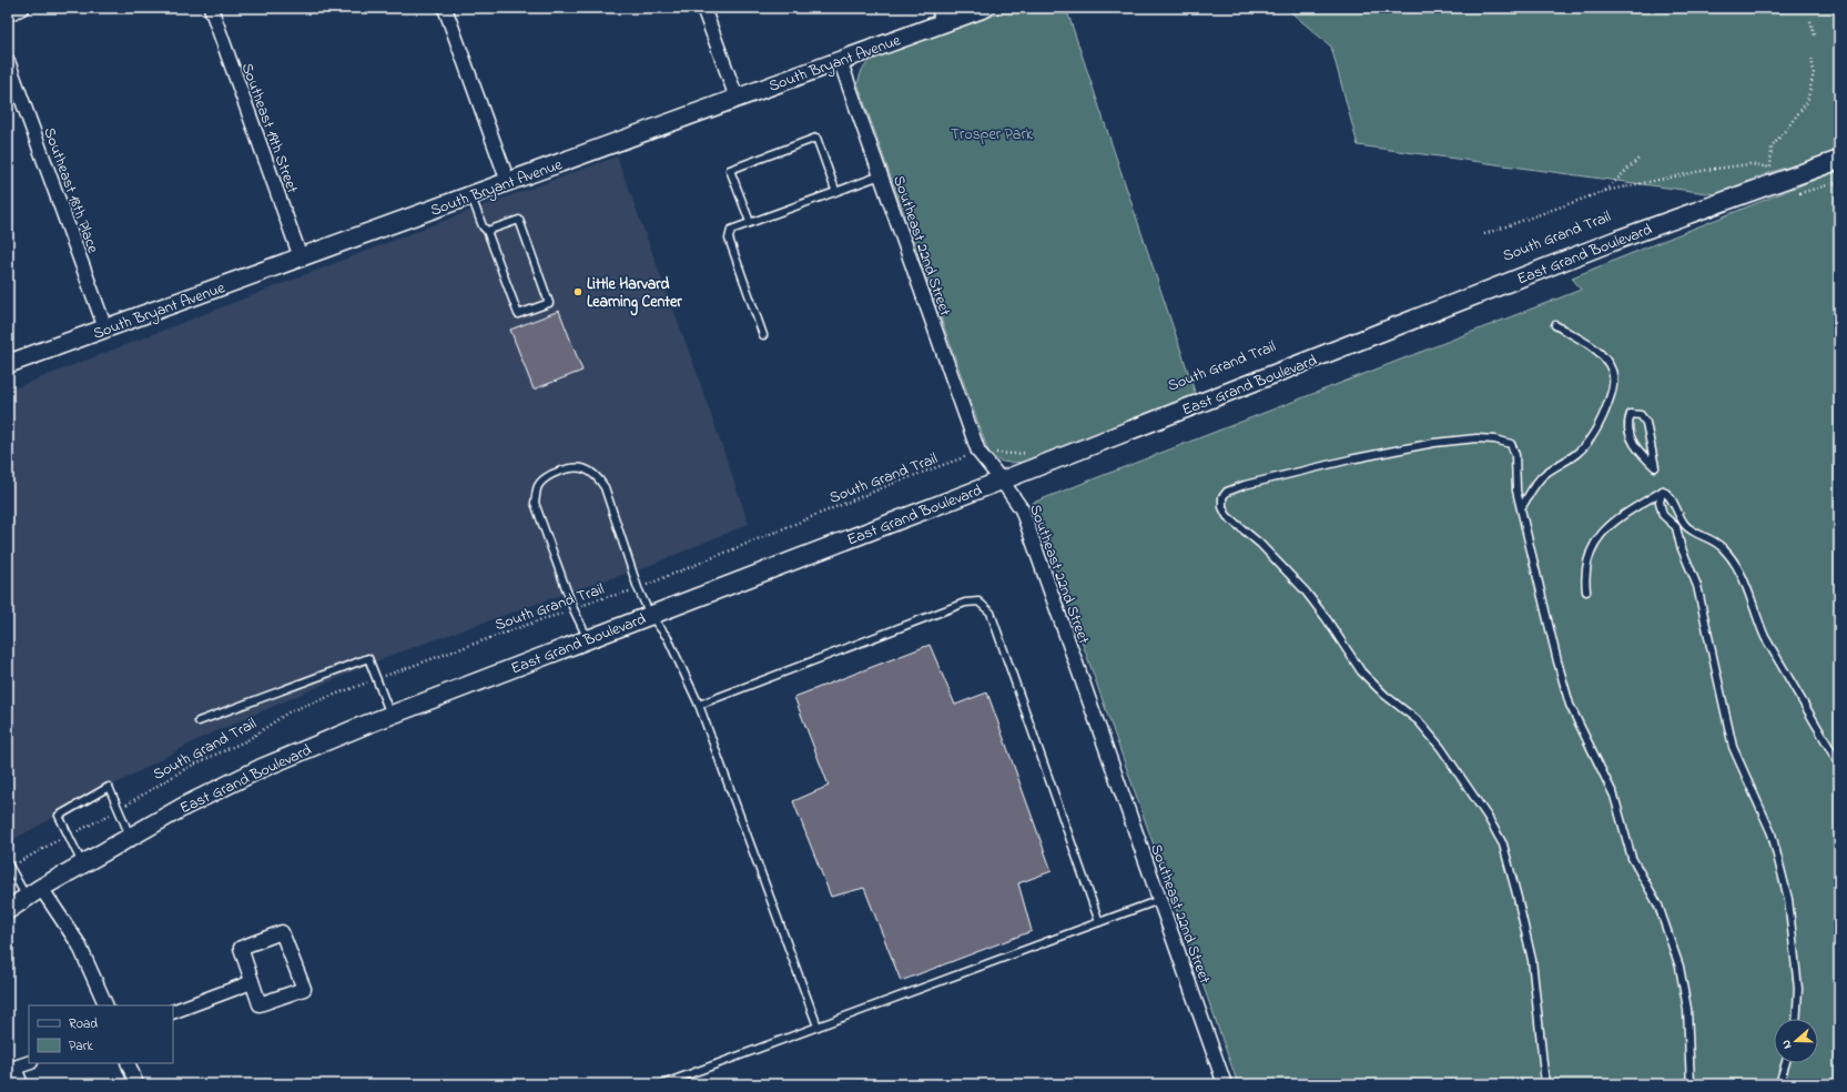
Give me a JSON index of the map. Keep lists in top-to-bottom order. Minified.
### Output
{"streets":{"street":["South Bryant Avenue","Southeast 19th Street","Southeast 18th Place","Southeast 22nd Street","East Grand Boulevard"],"path":["South Grand Trail"]},"crossings":[["South Bryant Avenue","Southeast 19th Street"],["South Bryant Avenue","Southeast 18th Place"],["South Bryant Avenue","Southeast 22nd Street"],["South Grand Trail","Southeast 22nd Street"],["Southeast 22nd Street","East Grand Boulevard"]],"parks":["Trosper Park"],"places":["Little Harvard Learning Center"],"legend":["Road","Park"],"north":"left"}
